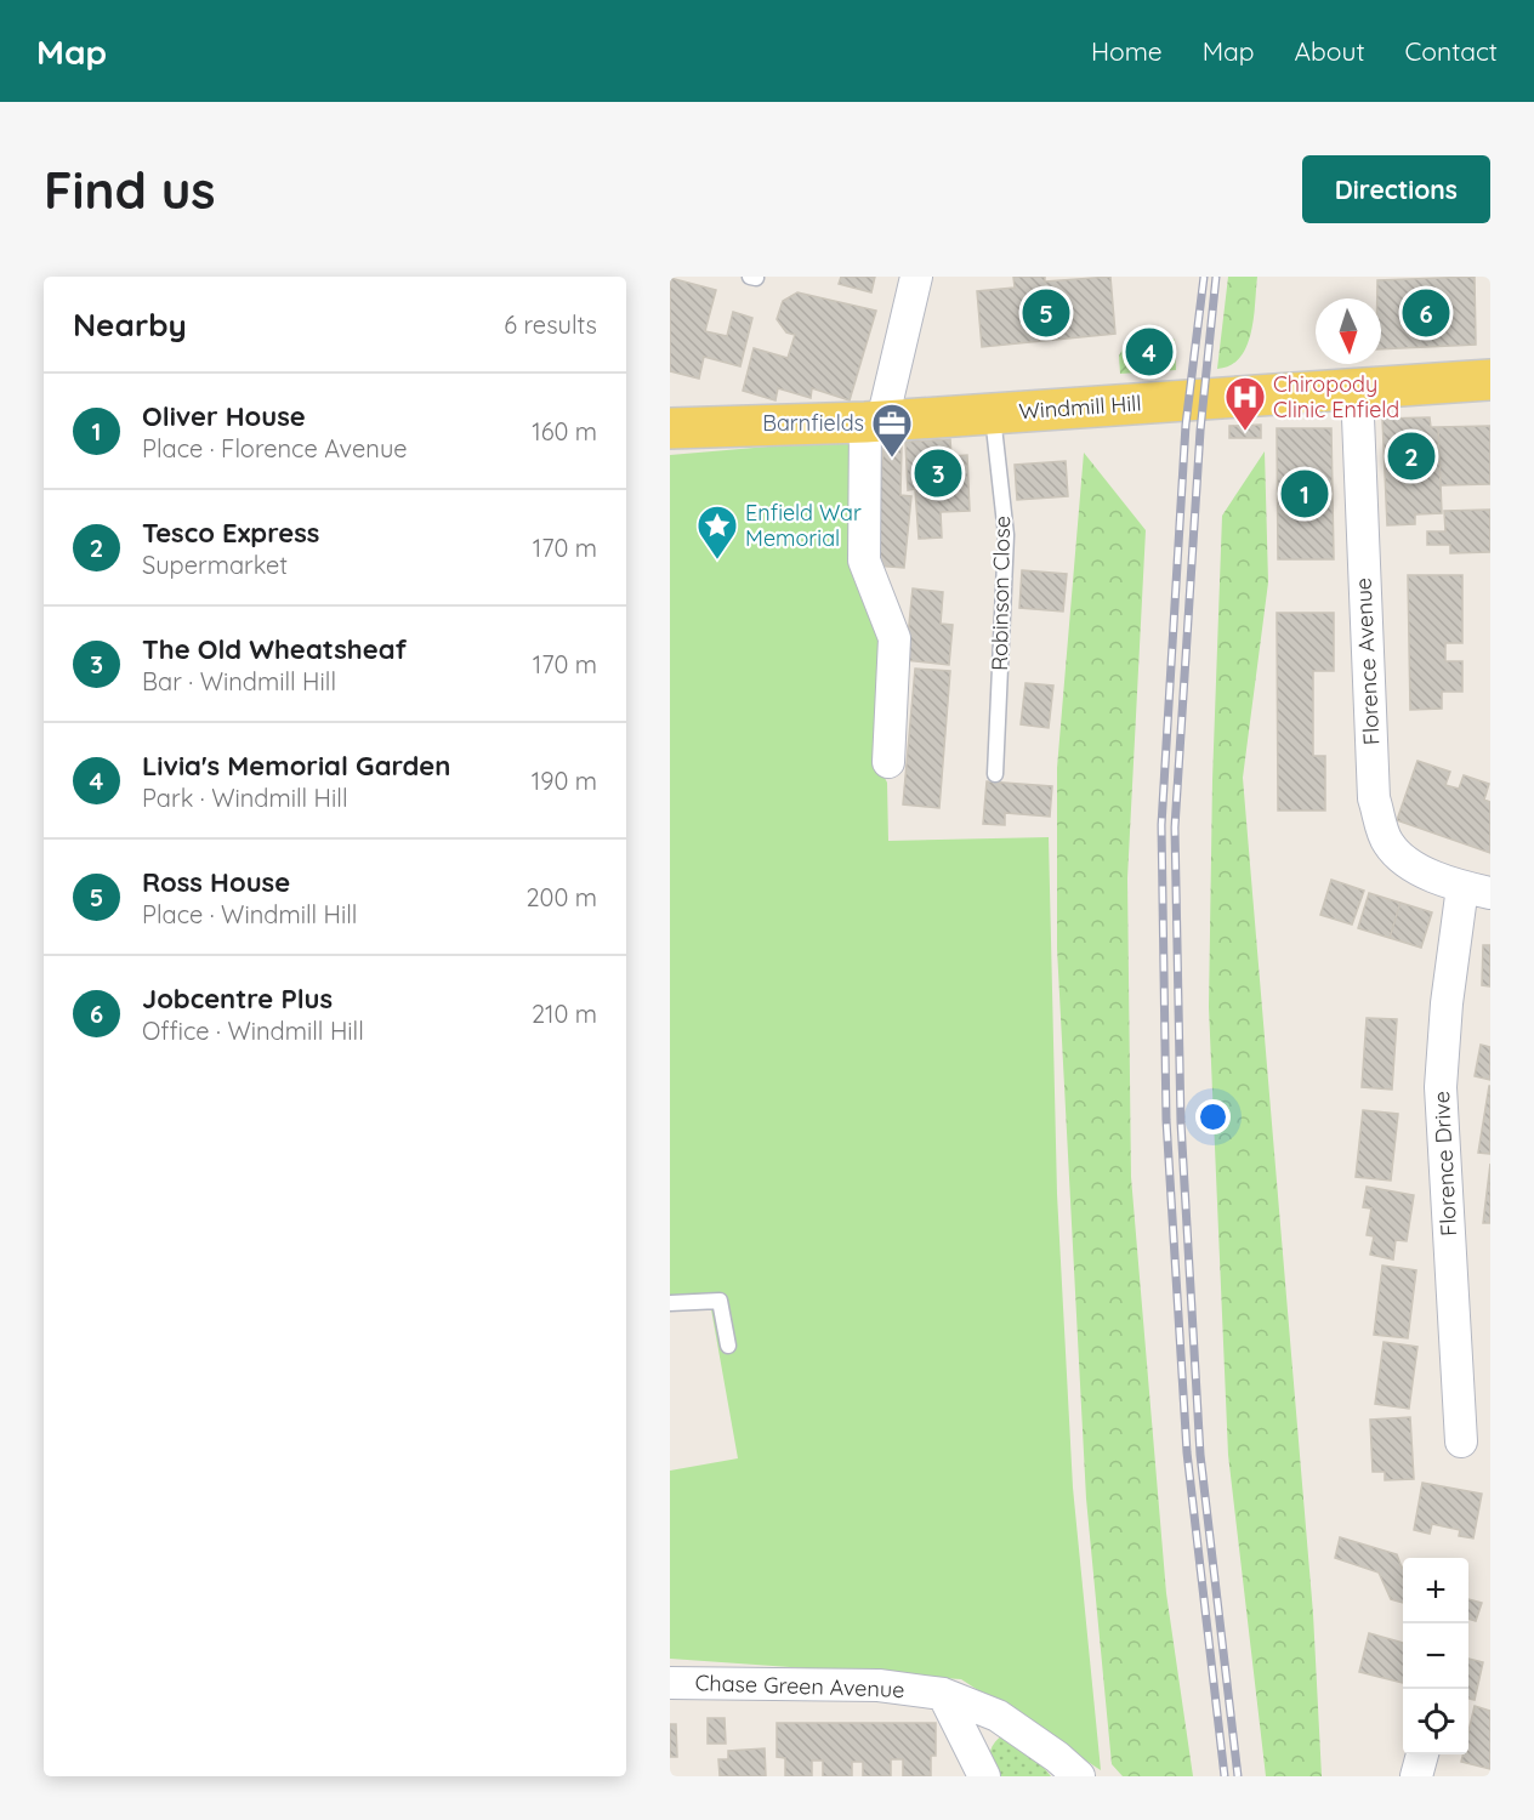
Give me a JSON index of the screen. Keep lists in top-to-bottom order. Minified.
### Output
{"streets":{"main road":["Windmill Hill"],"street":["Florence Avenue","Florence Drive","Chase Green Avenue"],"lane":["Robinson Close"]},"crossings":[["Windmill Hill","Robinson Close"],["Windmill Hill","Florence Avenue"],["Florence Avenue","Florence Drive"]],"places":{"hospital":["Chiropody Clinic Enfield"],"office":["Barnfields"],"place":["Enfield War Memorial"]},"north":"bottom","page":{"header":"Map","nav":["Home","Map","About","Contact"],"buttons":"Directions","title":"Find us","heading":["Nearby","6 results"],"pins":["5","6","4","2","3","1"],"list":[{"mark":"1","name":"Oliver House","note":"Place · Florence Avenue","value":"160 m"},{"mark":"2","name":"Tesco Express","note":"Supermarket","value":"170 m"},{"mark":"3","name":"The Old Wheatsheaf","note":"Bar · Windmill Hill","value":"170 m"},{"mark":"4","name":"Livia's Memorial Garden","note":"Park · Windmill Hill","value":"190 m"},{"mark":"5","name":"Ross House","note":"Place · Windmill Hill","value":"200 m"},{"mark":"6","name":"Jobcentre Plus","note":"Office · Windmill Hill","value":"210 m"}],"map_buttons":["+","−"]}}
